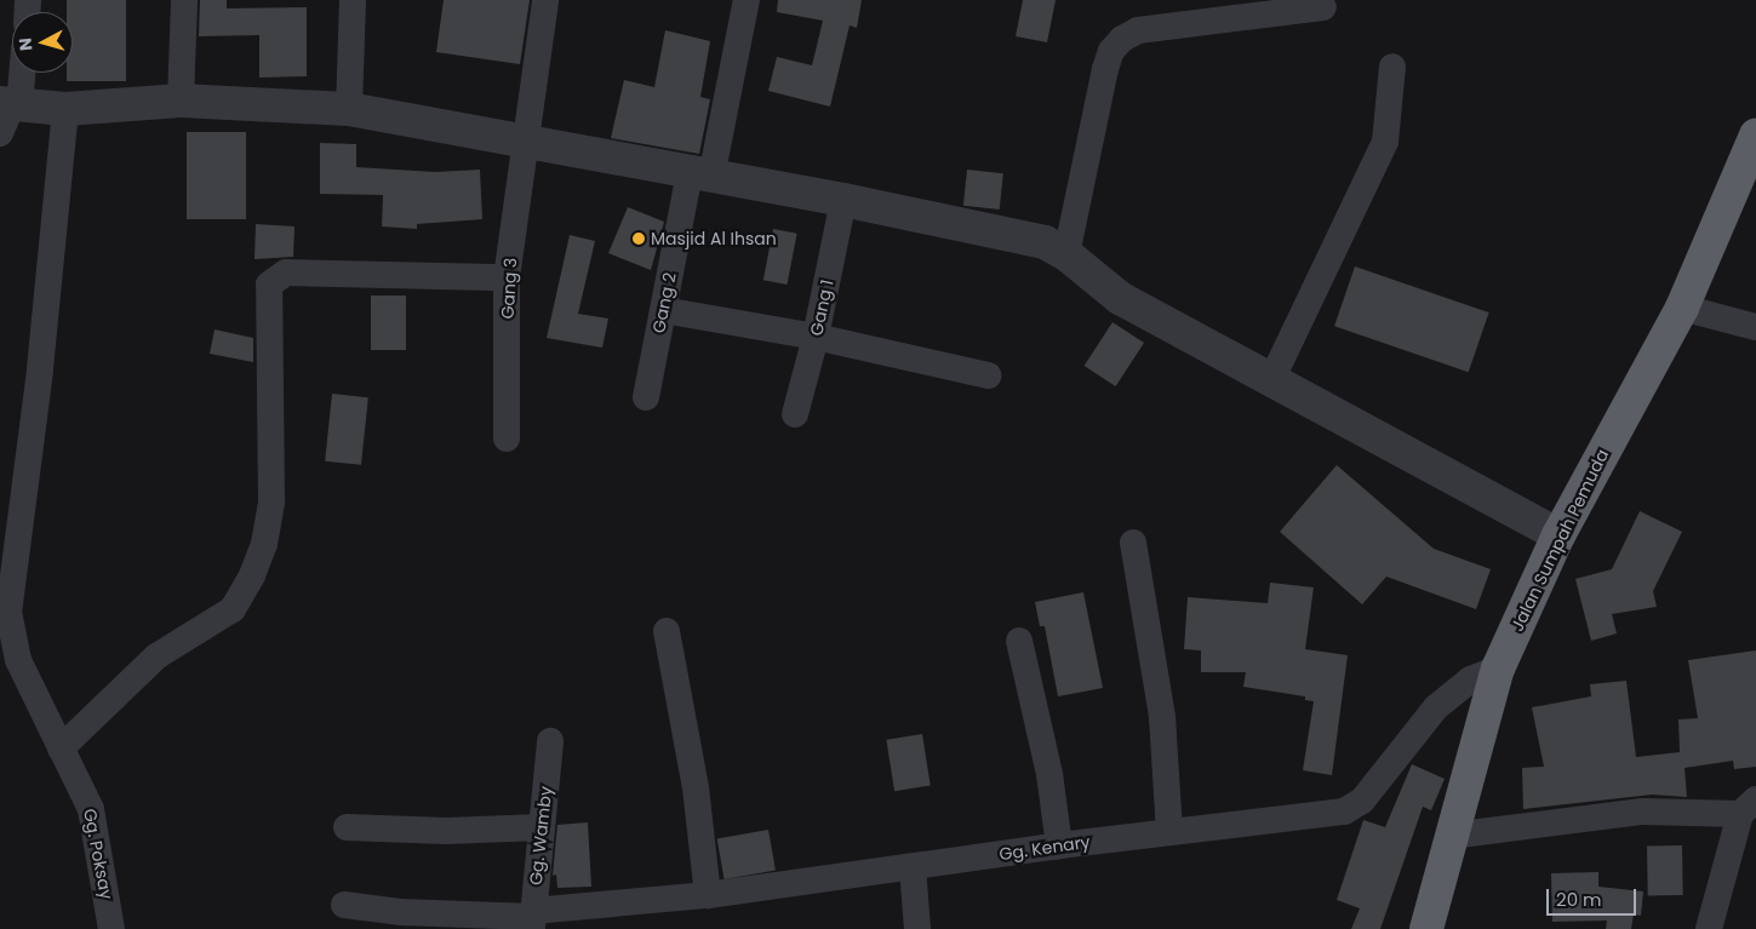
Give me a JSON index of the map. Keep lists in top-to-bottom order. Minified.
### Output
{"streets":{"highway":["Jalan Sumpah Pemuda"],"street":["Gang 3","Gang 2","Gang 1","Gg. Wamby","Gg. Kenary","Gg. Poksay"]},"crossings":[["Jalan Sumpah Pemuda","Gg. Kenary"],["Gg. Wamby","Gg. Kenary"]],"places":["Masjid Al Ihsan"],"scale_bar":"20 m","north":"left"}
